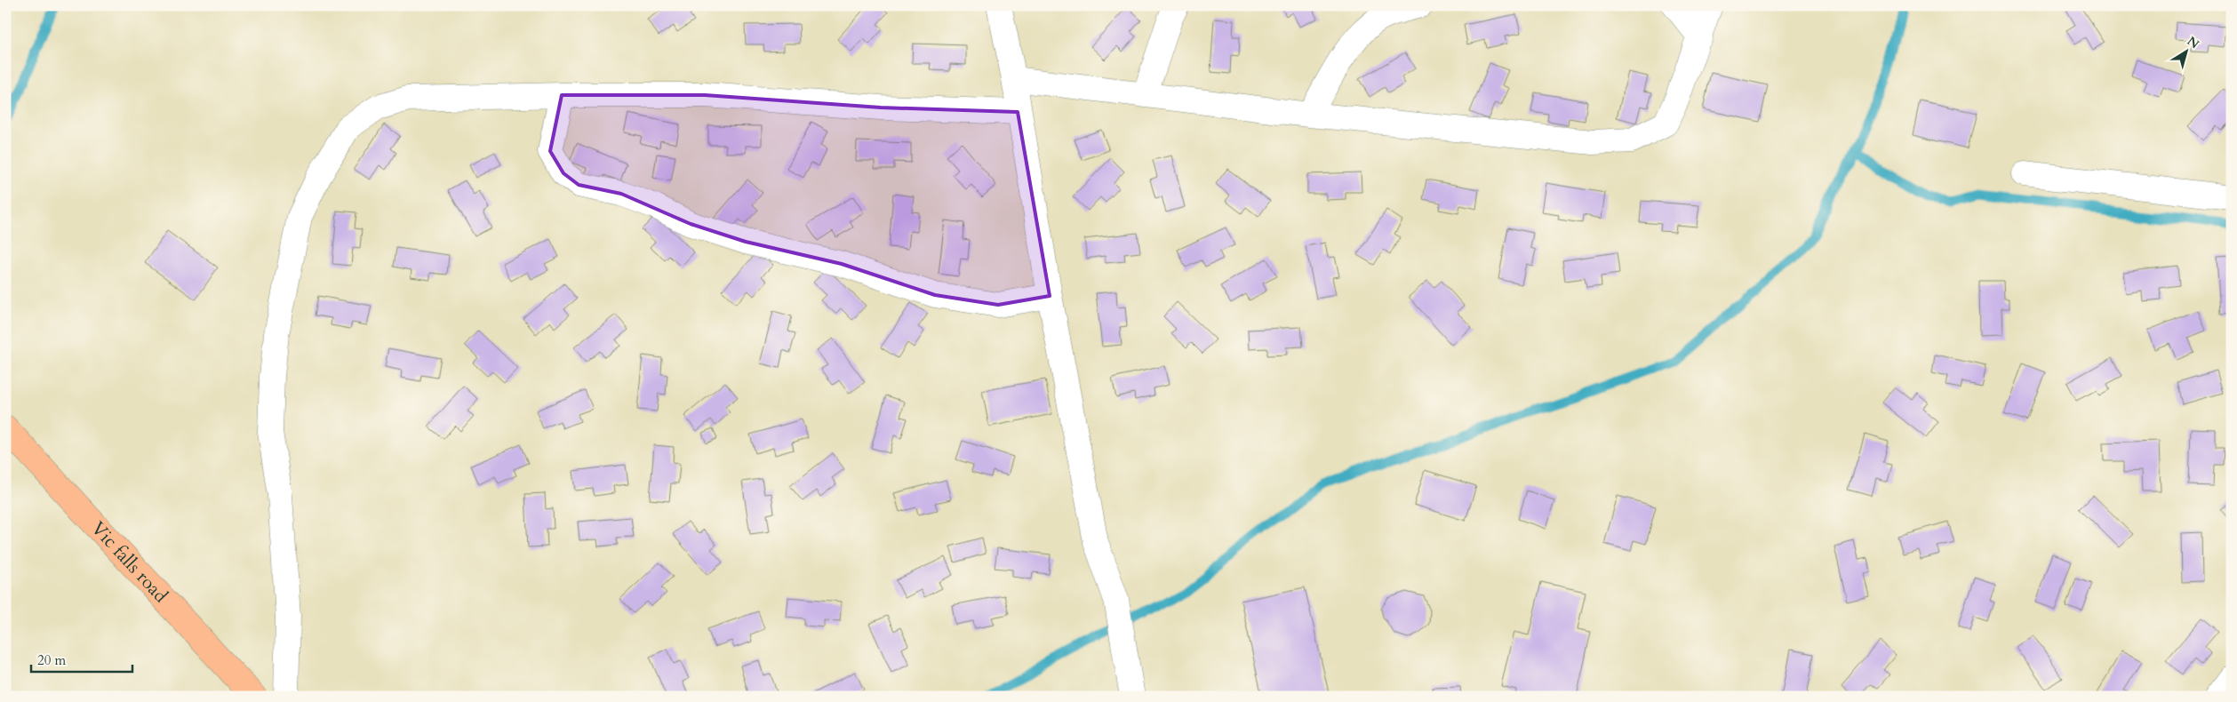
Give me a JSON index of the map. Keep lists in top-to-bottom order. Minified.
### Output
{"streets":{"highway":["Vic falls road"]},"scale_bar":"20 m","north":"top right"}
